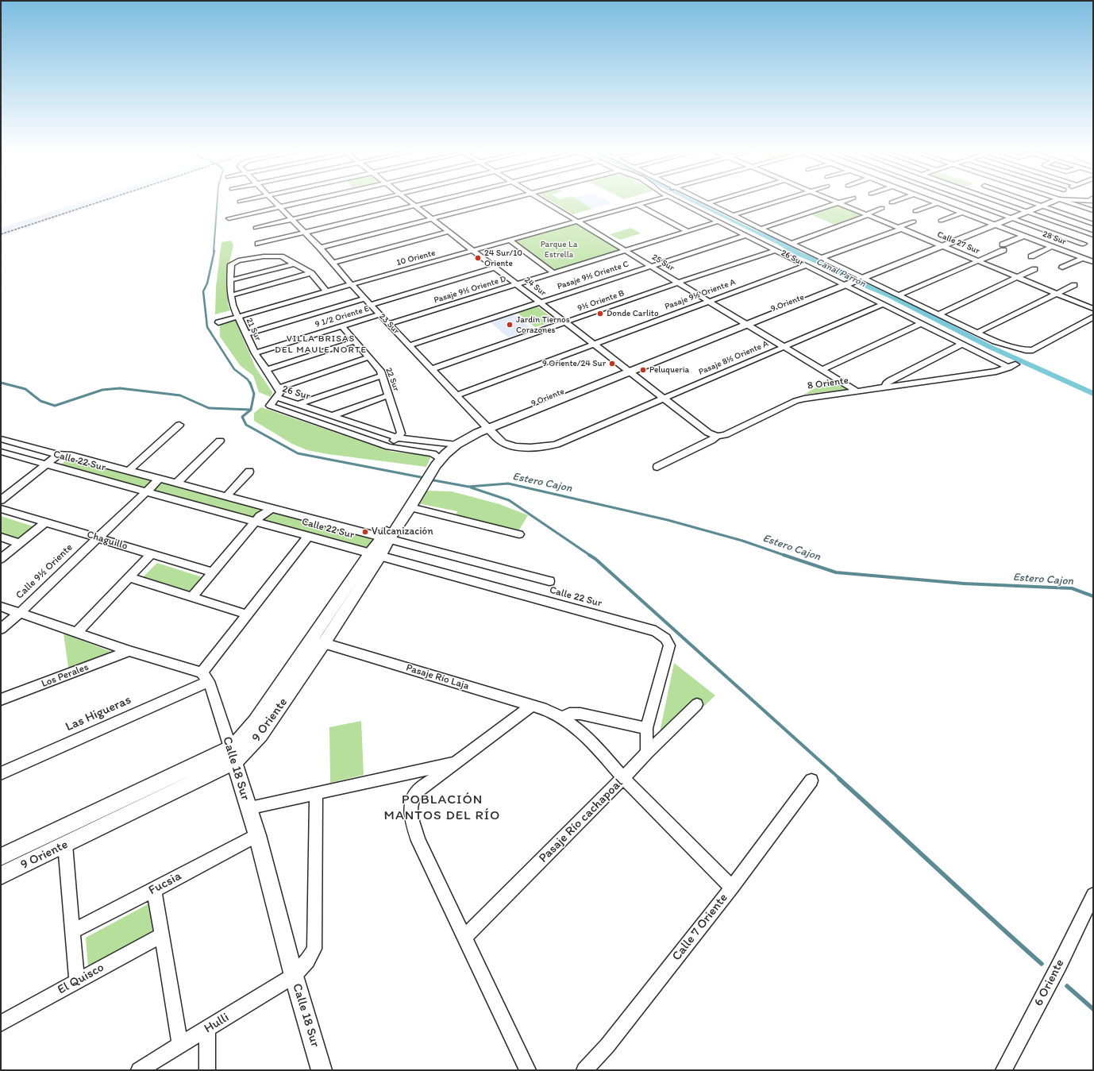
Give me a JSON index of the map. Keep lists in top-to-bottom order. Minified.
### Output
{"streets":{"street":["28 Sur","Calle 27 Sur","10 Oriente","26 Sur","25 Sur","Pasaje 9½ Oriente C","24 Sur","Pasaje 9½ Oriente D","Pasaje 9½ Oriente A","9½ Oriente B","9 Oriente","9 1/2 Oriente E","23 Sur","21 Sur","Pasaje 8½ Oriente A","22 Sur","8 Oriente","Calle 22 Sur","Chaguillo","Calle 9½ Oriente","Los Perales","Pasaje Río Laja","Las Higueras","Calle 18 Sur","Pasaje Río cachapoal","Fucsia","Calle 7 Oriente","El Quisco","6 Oriente","Hulli"]},"crossings":[["28 Sur","9 Oriente"],["Calle 27 Sur","9 Oriente"],["10 Oriente","25 Sur"],["10 Oriente","24 Sur"],["10 Oriente","23 Sur"],["10 Oriente","21 Sur"],["26 Sur","Pasaje 9½ Oriente C"],["26 Sur","Pasaje 9½ Oriente D"],["26 Sur","Pasaje 9½ Oriente A"],["26 Sur","9½ Oriente B"],["26 Sur","9 Oriente"],["26 Sur","Pasaje 8½ Oriente A"],["26 Sur","22 Sur"],["26 Sur","8 Oriente"],["25 Sur","Pasaje 9½ Oriente C"],["25 Sur","Pasaje 9½ Oriente D"],["25 Sur","Pasaje 9½ Oriente A"],["25 Sur","9½ Oriente B"],["25 Sur","9 Oriente"],["25 Sur","Pasaje 8½ Oriente A"],["25 Sur","8 Oriente"],["Pasaje 9½ Oriente C","24 Sur"],["Pasaje 9½ Oriente C","23 Sur"],["24 Sur","Pasaje 9½ Oriente D"],["24 Sur","Pasaje 9½ Oriente A"],["24 Sur","9½ Oriente B"],["24 Sur","9 Oriente"],["24 Sur","Pasaje 8½ Oriente A"],["24 Sur","8 Oriente"],["Pasaje 9½ Oriente D","23 Sur"],["Pasaje 9½ Oriente A","23 Sur"],["9½ Oriente B","23 Sur"],["9 Oriente","23 Sur"],["9 Oriente","Calle 22 Sur"],["9 Oriente","Pasaje Río Laja"],["9 Oriente","Calle 18 Sur"],["9 1/2 Oriente E","23 Sur"],["9 1/2 Oriente E","21 Sur"],["9 1/2 Oriente E","22 Sur"],["23 Sur","Pasaje 8½ Oriente A"],["Calle 22 Sur","Calle 9½ Oriente"],["Calle 22 Sur","Las Higueras"],["Chaguillo","Calle 9½ Oriente"],["Pasaje Río Laja","Pasaje Río cachapoal"],["Pasaje Río Laja","Calle 7 Oriente"],["Las Higueras","Calle 18 Sur"],["Calle 18 Sur","Fucsia"],["Calle 18 Sur","Hulli"]],"districts":["VILLA BRISAS DEL MAULE NORTE","POBLACIÓN MANTOS DEL RÍO"],"water":["Canal Parrón","Estero Cajon"],"parks":["Parque La Estrella"],"places":["24 Sur/10 Oriente","Donde Carlito","Jardín Tiernos Corazones","9 Oriente/24 Sur","Peluqueria","Vulcanización"]}
